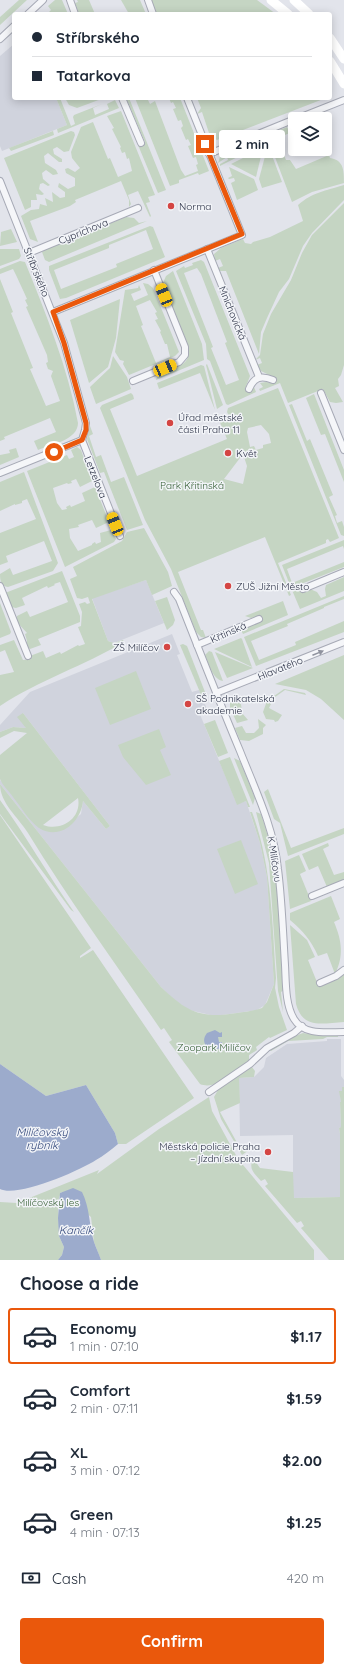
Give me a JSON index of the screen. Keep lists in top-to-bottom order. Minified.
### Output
{"streets":{"street":["Cyprichova","Stříbrského","Mnichovická","Letzelova","Křtinská","Hlavatého","K Milíčovu"]},"crossings":[["Cyprichova","Stříbrského"],["Stříbrského","Letzelova"],["Křtinská","K Milíčovu"],["Hlavatého","K Milíčovu"]],"one_way":["Hlavatého"],"water":["Milíčovský rybník","Kančík"],"parks":["Park Křitinská","Zoopark Milíčov","Milíčovský les"],"places":["Norma","Úřad městské části Praha 11","Květ","ZUŠ Jižní Město","ZŠ Milíčov","SŠ Podnikatelská akademie","Městská policie Praha – jízdní skupina"],"page":{"banner":["Stříbrského","Tatarkova"],"bubble":"2 min","heading":"Choose a ride","list":[{"name":"Economy","note":"1 min · 07:10","value":"$1.17"},{"name":"Comfort","note":"2 min · 07:11","value":"$1.59"},{"name":"XL","note":"3 min · 07:12","value":"$2.00"},{"name":"Green","note":"4 min · 07:13","value":"$1.25"}],"pay":["Cash","420 m"],"buttons":"Confirm"}}
